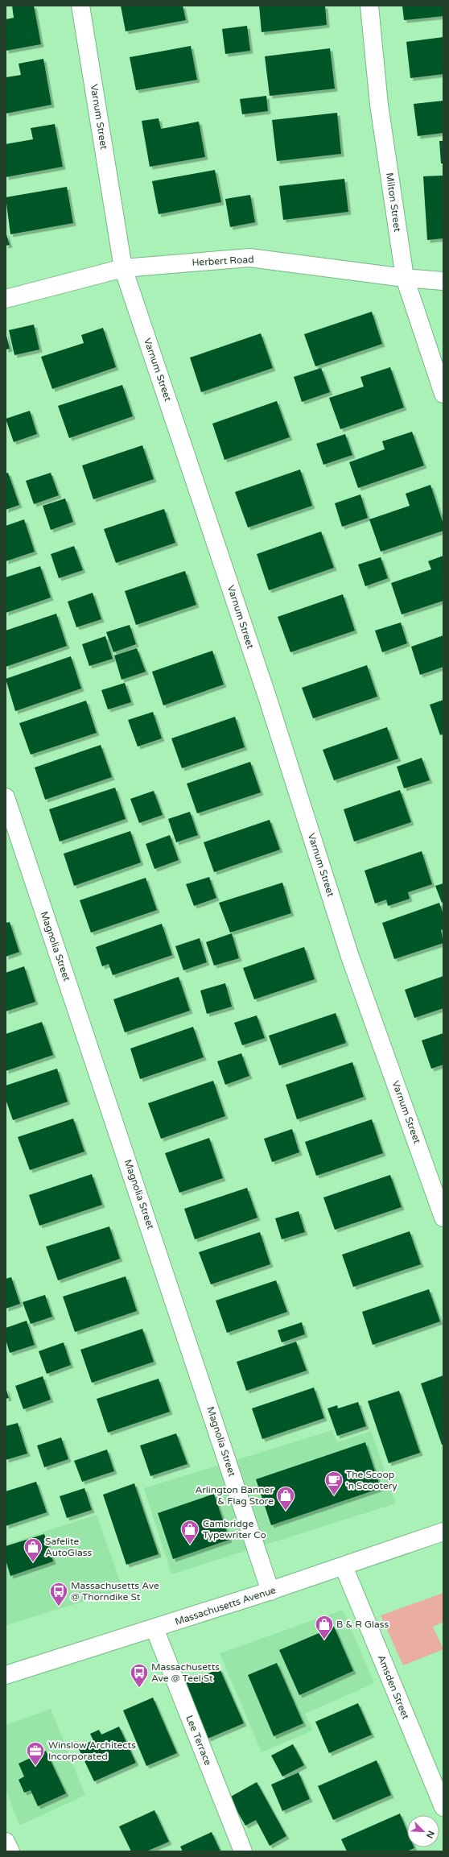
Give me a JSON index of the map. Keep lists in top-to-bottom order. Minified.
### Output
{"streets":{"main road":["Varnum Street","Milton Street","Herbert Road","Magnolia Street","Massachusetts Avenue","Amsden Street","Lee Terrace"]},"crossings":[["Varnum Street","Herbert Road"],["Milton Street","Herbert Road"],["Magnolia Street","Massachusetts Avenue"],["Massachusetts Avenue","Amsden Street"],["Massachusetts Avenue","Lee Terrace"]],"places":{"cafe":["The Scoop 'n Scootery"],"shop":["Arlington Banner & Flag Store","Cambridge Typewriter Co","Safelite AutoGlass","B & R Glass"],"bus stop":["Massachusetts Ave @ Thorndike St","Massachusetts Ave @ Teel St"],"office":["Winslow Architects Incorporated"]},"north":"bottom right"}
